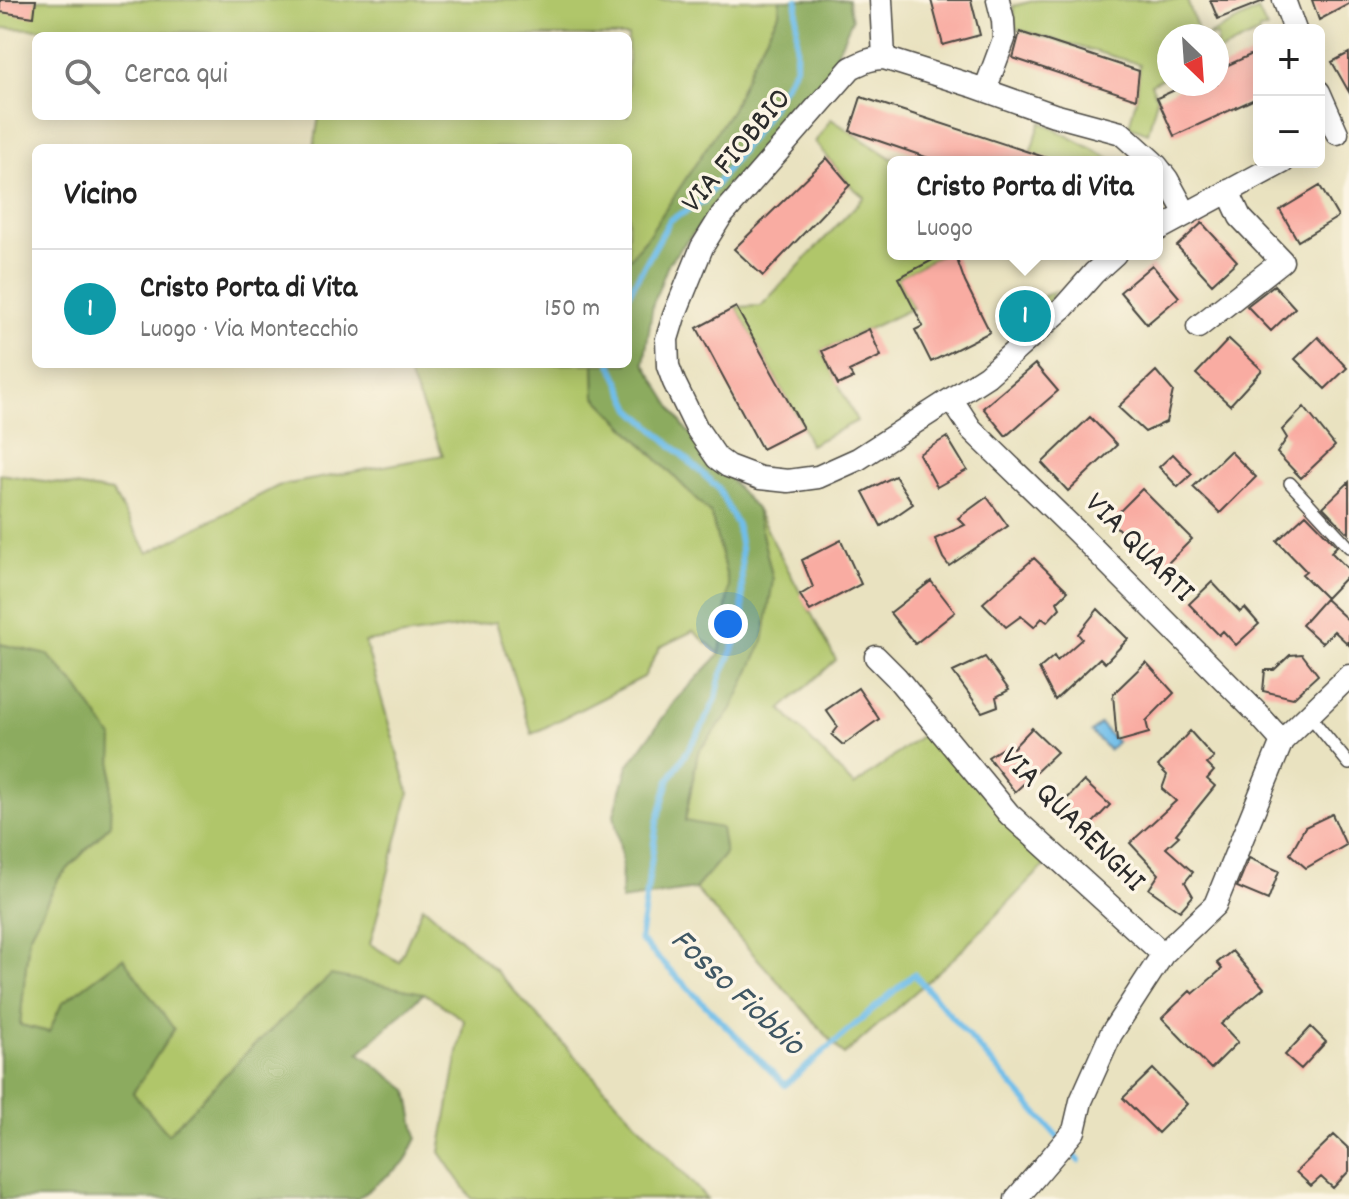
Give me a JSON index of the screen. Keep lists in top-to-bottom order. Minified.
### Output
{"streets":{"street":["VIA FIOBBIO","VIA QUARTI","VIA QUARENGHI"]},"crossings":[["VIA FIOBBIO","VIA QUARTI"]],"water":["Fosso Fiobbio"],"north":"bottom right","page":{"map_buttons":["+","−"],"search":"Cerca qui","heading":"Vicino","popup":["Cristo Porta di Vita","Luogo"],"list":[{"mark":"1","name":"Cristo Porta di Vita","note":"Luogo · Via Montecchio","value":"150 m"}],"pins":"1"}}
